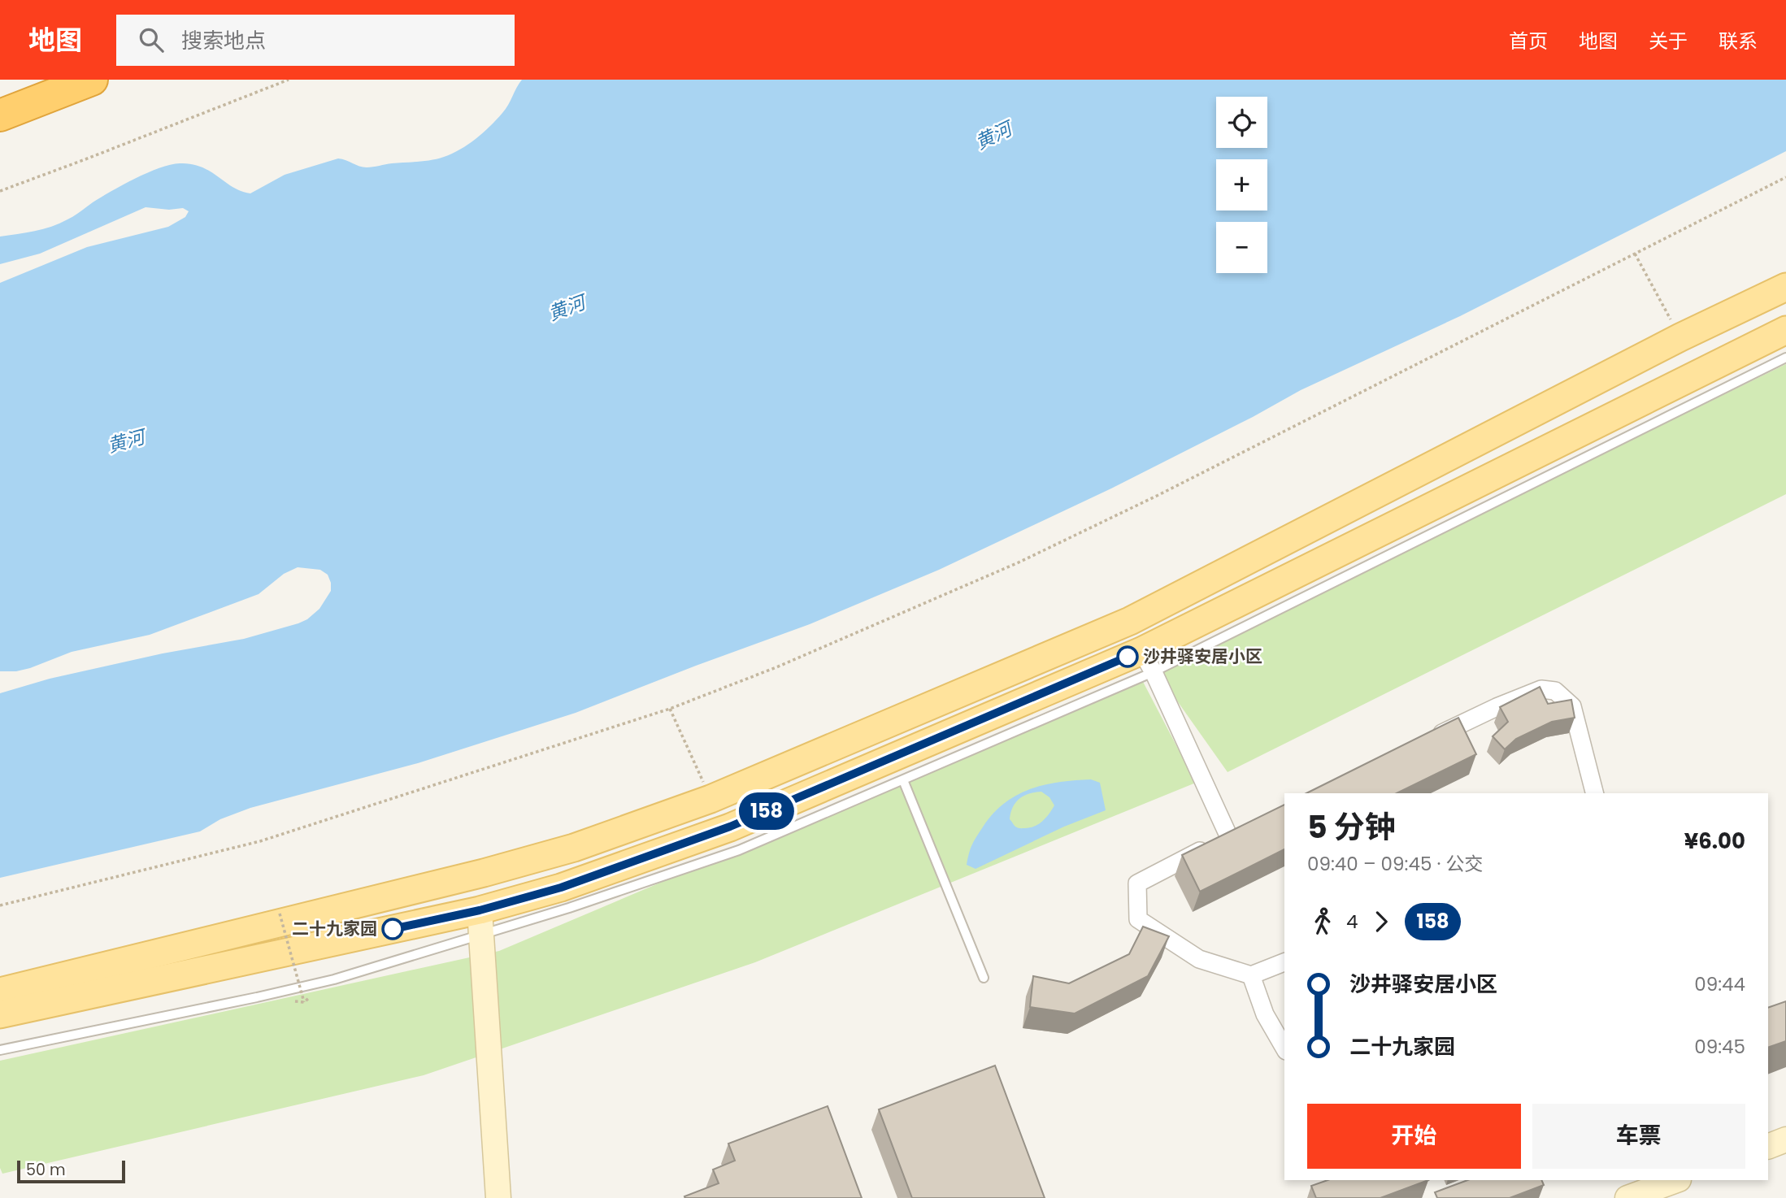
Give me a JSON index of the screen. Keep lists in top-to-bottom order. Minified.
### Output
{"water":["黄河"],"places":["沙井驿安居小区","二十九家园"],"lines":["bus line 158"],"scale_bar":"50 m","page":{"header":"地图","search":"搜索地点","nav":["首页","地图","关于","联系"],"on_map":"158","map_buttons":["+","−"],"heading":["5 分钟","09:40 – 09:45 · 公交","¥6.00"],"legs":["4","158"],"list":[{"name":"沙井驿安居小区","value":"09:44"},{"name":"二十九家园","value":"09:45"}],"buttons":["开始","车票"],"scale":"50 m"}}
